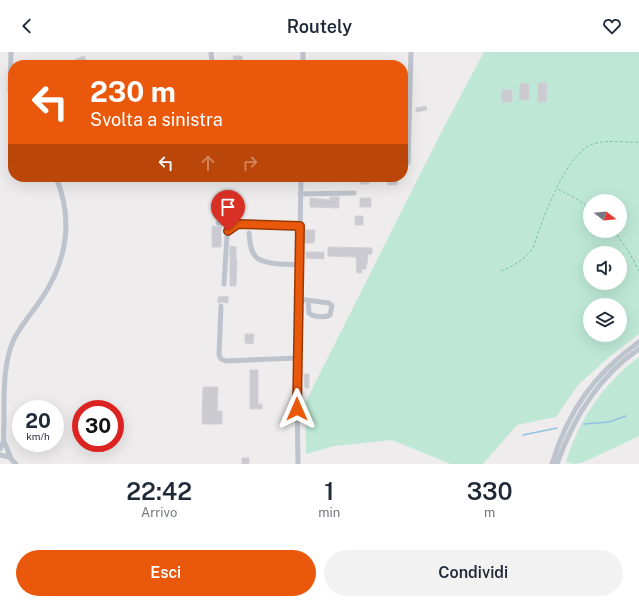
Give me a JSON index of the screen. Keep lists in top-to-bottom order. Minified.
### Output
{"north":"right","page":{"header":"Routely","turn":["230 m","Svolta a sinistra"],"speed":"20 km/h","limit":"30","eta":["22:42","Arrivo","1","min","330","m"],"buttons":["Esci","Condividi"]}}
